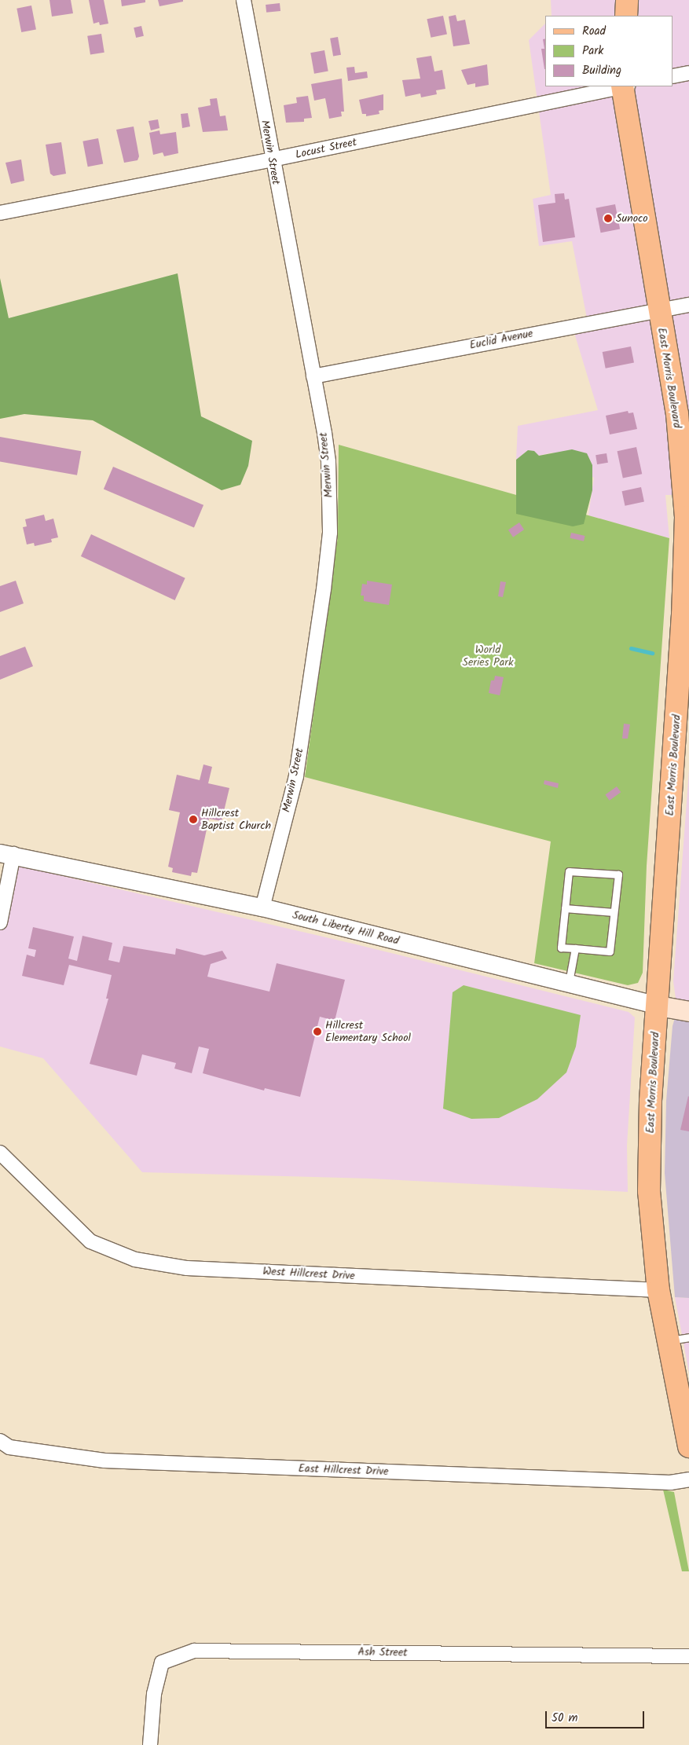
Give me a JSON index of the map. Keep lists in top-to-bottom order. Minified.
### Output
{"streets":{"main road":["East Morris Boulevard","South Liberty Hill Road"],"street":["Locust Street","Merwin Street","Euclid Avenue","West Hillcrest Drive","East Hillcrest Drive","Ash Street"]},"crossings":[["Locust Street","Merwin Street"],["Merwin Street","Euclid Avenue"],["Merwin Street","South Liberty Hill Road"],["Euclid Avenue","East Morris Boulevard"],["East Morris Boulevard","South Liberty Hill Road"],["East Morris Boulevard","West Hillcrest Drive"]],"parks":["World Series Park"],"places":["Sunoco","Hillcrest Baptist Church","Hillcrest Elementary School"],"legend":["Road","Park","Building"],"scale_bar":"50 m"}
